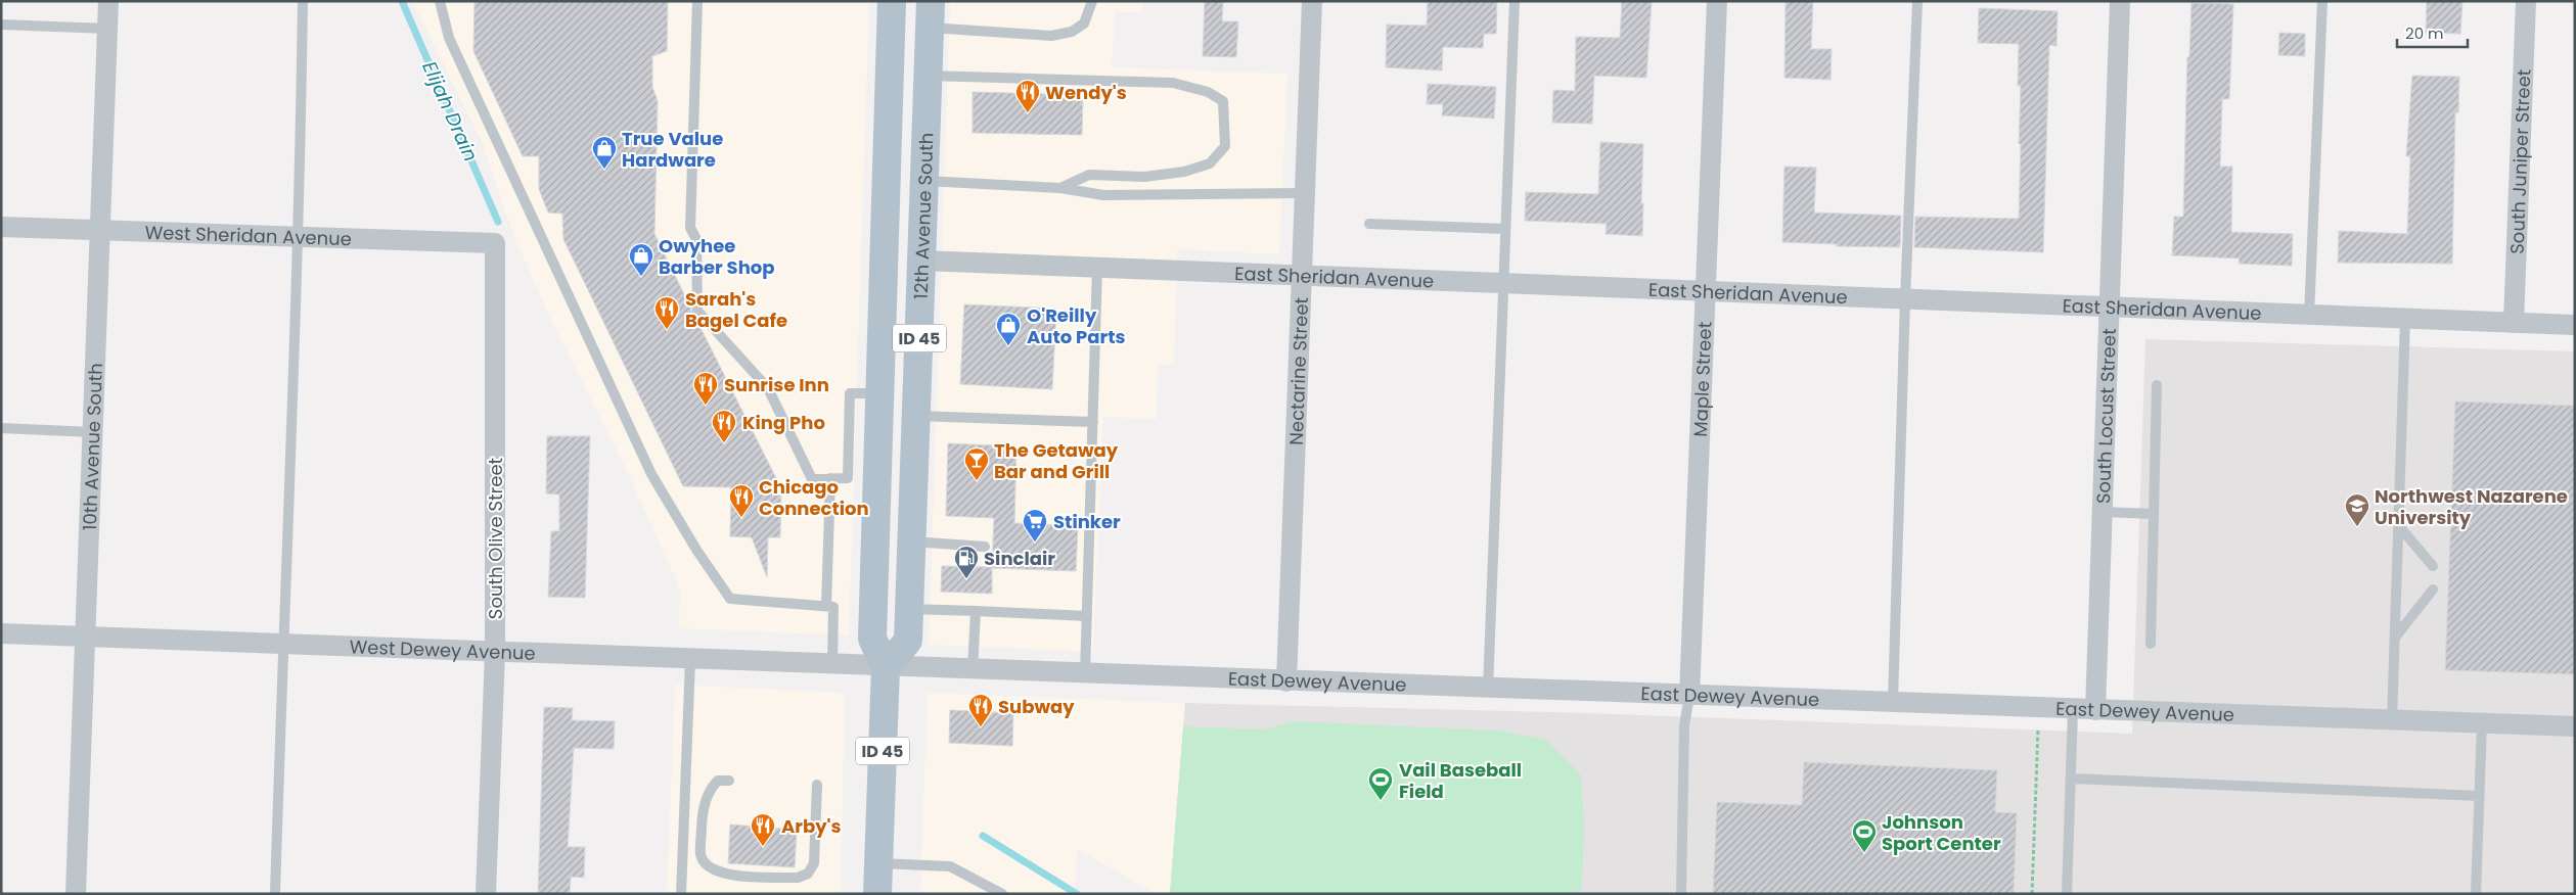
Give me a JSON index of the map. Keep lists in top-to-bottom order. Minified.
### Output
{"streets":{"main road":["12th Avenue South","ID 45"],"street":["South Juniper Street","West Sheridan Avenue","East Sheridan Avenue","Nectarine Street","Maple Street","South Locust Street","10th Avenue South","South Olive Street","West Dewey Avenue","East Dewey Avenue"]},"crossings":[["South Juniper Street","East Sheridan Avenue"],["12th Avenue South","East Sheridan Avenue"],["12th Avenue South","West Dewey Avenue"],["12th Avenue South","East Dewey Avenue"],["West Sheridan Avenue","10th Avenue South"],["West Sheridan Avenue","South Olive Street"],["East Sheridan Avenue","Nectarine Street"],["East Sheridan Avenue","Maple Street"],["East Sheridan Avenue","South Locust Street"],["Nectarine Street","East Dewey Avenue"],["Maple Street","East Dewey Avenue"],["South Locust Street","East Dewey Avenue"],["10th Avenue South","West Dewey Avenue"],["South Olive Street","West Dewey Avenue"],["West Dewey Avenue","East Dewey Avenue"]],"water":["Elijah Drain"],"places":{"restaurant":["Wendy's","Sarah's Bagel Cafe","Sunrise Inn","King Pho","Chicago Connection","Subway","Arby's"],"shop":["True Value Hardware","Owyhee Barber Shop","O'Reilly Auto Parts"],"bar":["The Getaway Bar and Grill"],"school or university":["Northwest Nazarene University"],"supermarket":["Stinker"],"fuel station":["Sinclair"],"sports":["Vail Baseball Field","Johnson Sport Center"]},"scale_bar":"20 m"}
